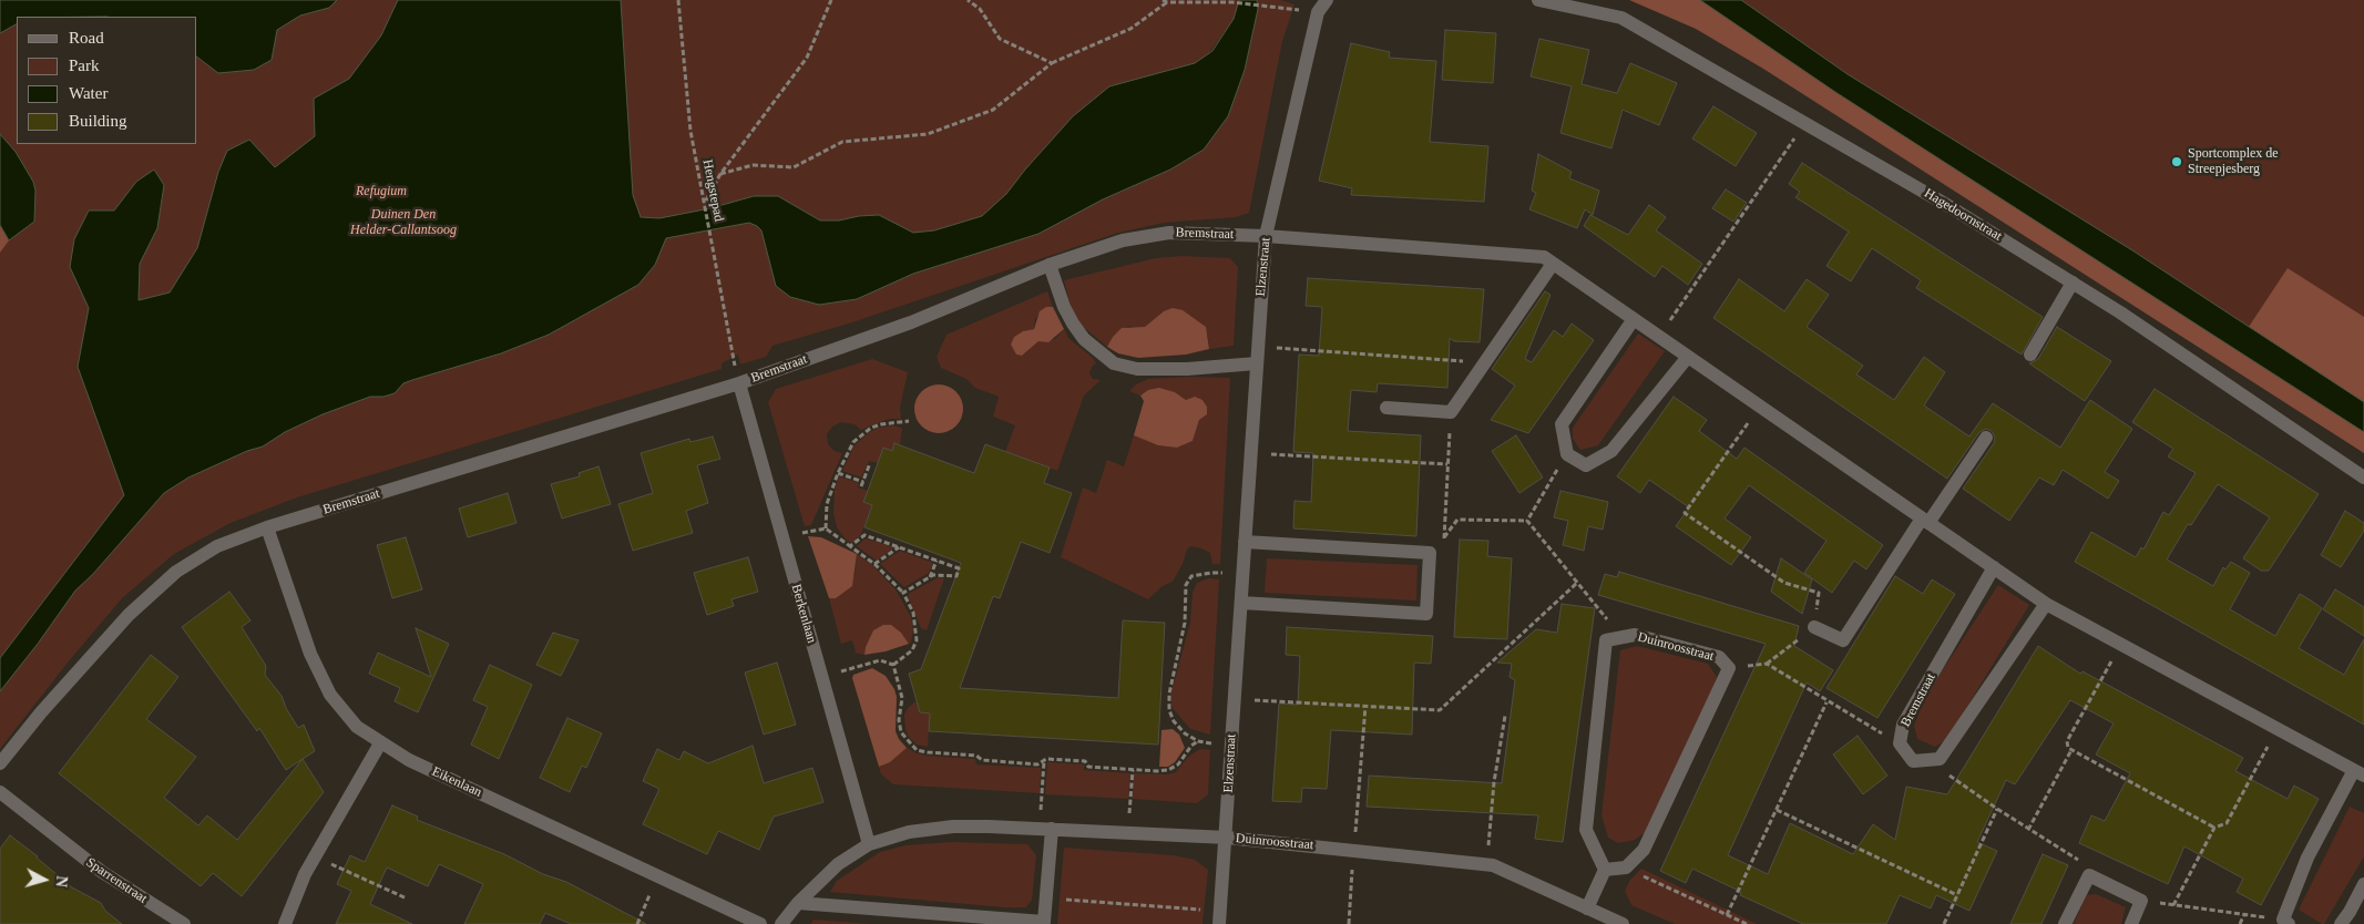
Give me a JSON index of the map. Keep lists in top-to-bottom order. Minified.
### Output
{"streets":{"street":["Hagedoornstraat","Bremstraat","Elzenstraat","Berkenlaan","Duinroosstraat","Eikenlaan","Sparrenstraat"],"path":["Hengstepad"]},"crossings":[["Hengstepad","Bremstraat"],["Hengstepad","Berkenlaan"],["Bremstraat","Elzenstraat"],["Bremstraat","Berkenlaan"],["Bremstraat","Eikenlaan"],["Elzenstraat","Duinroosstraat"],["Berkenlaan","Duinroosstraat"]],"parks":["Refugium","Duinen Den Helder-Callantsoog"],"places":["Sportcomplex de Streepjesberg"],"legend":["Road","Park","Water","Building"],"north":"right"}
